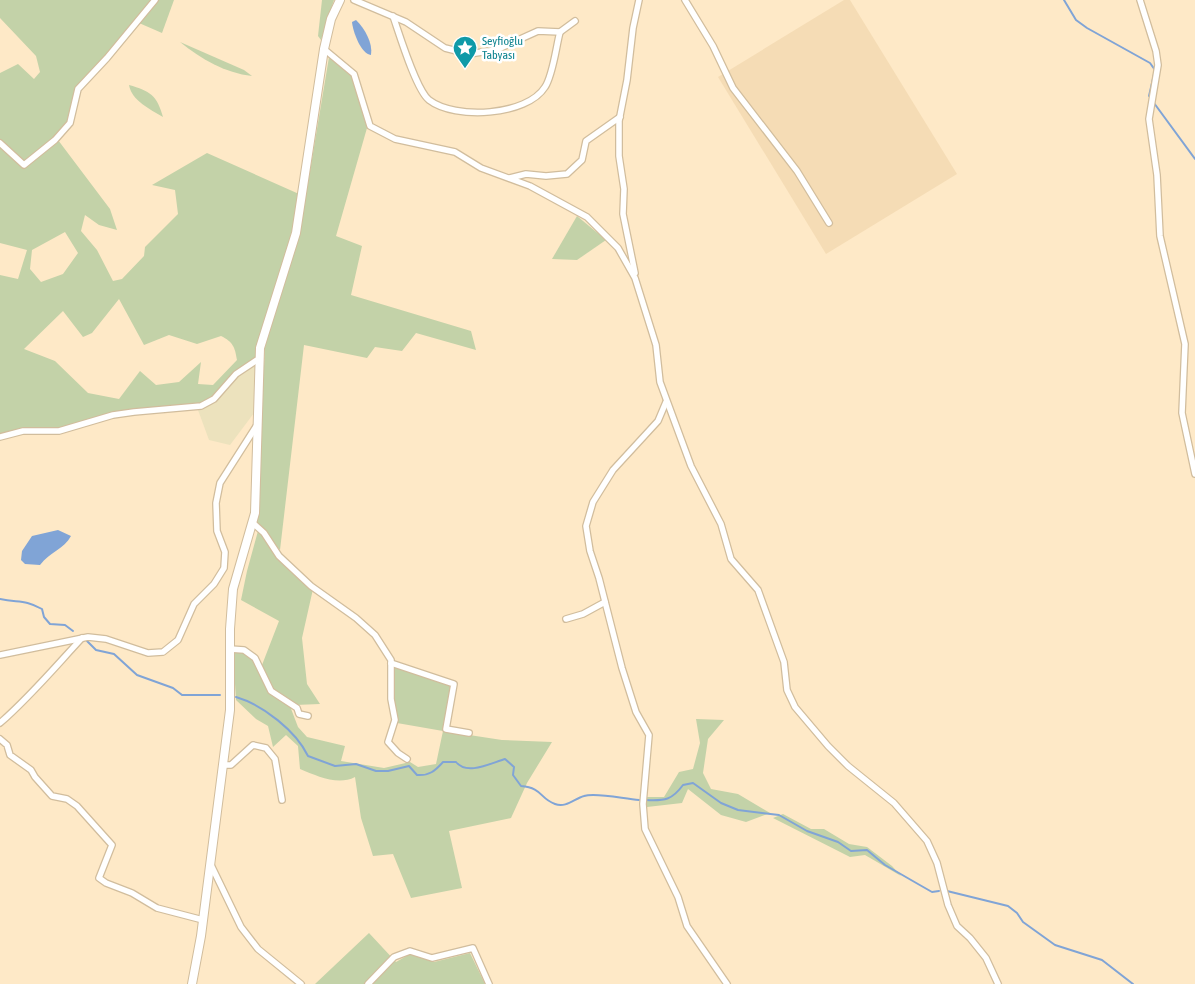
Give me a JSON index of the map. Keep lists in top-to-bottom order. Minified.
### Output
{"places":{"place":["Seyfioğlu Tabyası"]}}
